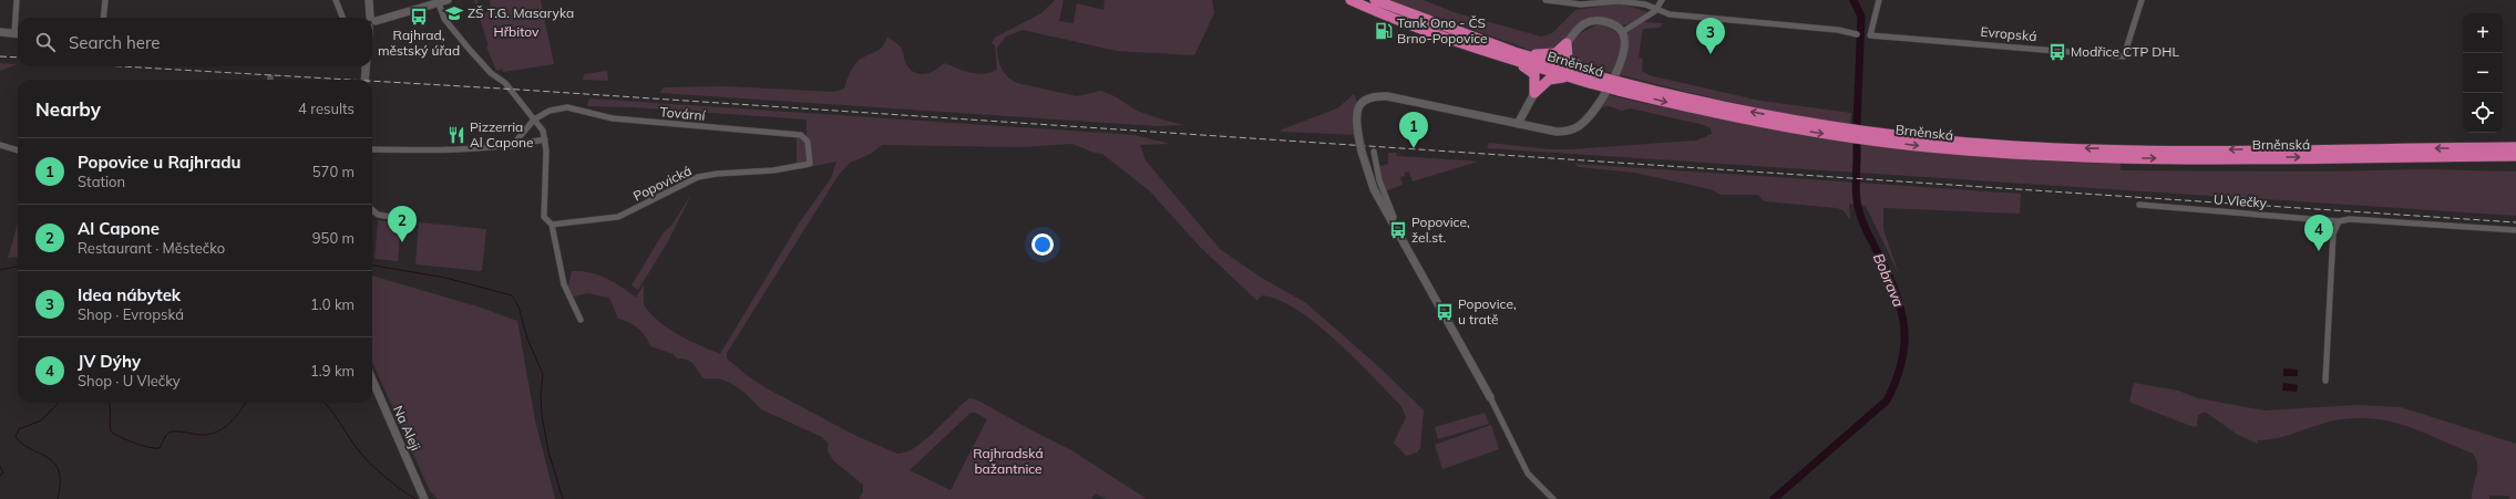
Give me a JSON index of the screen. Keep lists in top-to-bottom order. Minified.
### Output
{"streets":{"highway":["Brněnská"],"street":["Evropská","Tovární","Popovická","U Vlečky","Na Aleji"]},"crossings":[["Tovární","Popovická"]],"water":["Bobrava"],"parks":["Hřbitov","Rajhradská bažantnice"],"places":{"school or university":["ZŠ T.G. Masaryka"],"bus stop":["Rajhrad, městský úřad","Modřice CTP DHL","Popovice, žel.st.","Popovice, u tratě"],"fuel station":["Tank Ono - ČS Brno-Popovice"],"restaurant":["Pizzerria Al Capone"]},"page":{"map_buttons":["+","−"],"pins":["3","1","2","4"],"search":"Search here","heading":["Nearby","4 results"],"list":[{"mark":"1","name":"Popovice u Rajhradu","note":"Station","value":"570 m"},{"mark":"2","name":"Al Capone","note":"Restaurant · Městečko","value":"950 m"},{"mark":"3","name":"Idea nábytek","note":"Shop · Evropská","value":"1.0 km"},{"mark":"4","name":"JV Dýhy","note":"Shop · U Vlečky","value":"1.9 km"}]}}
